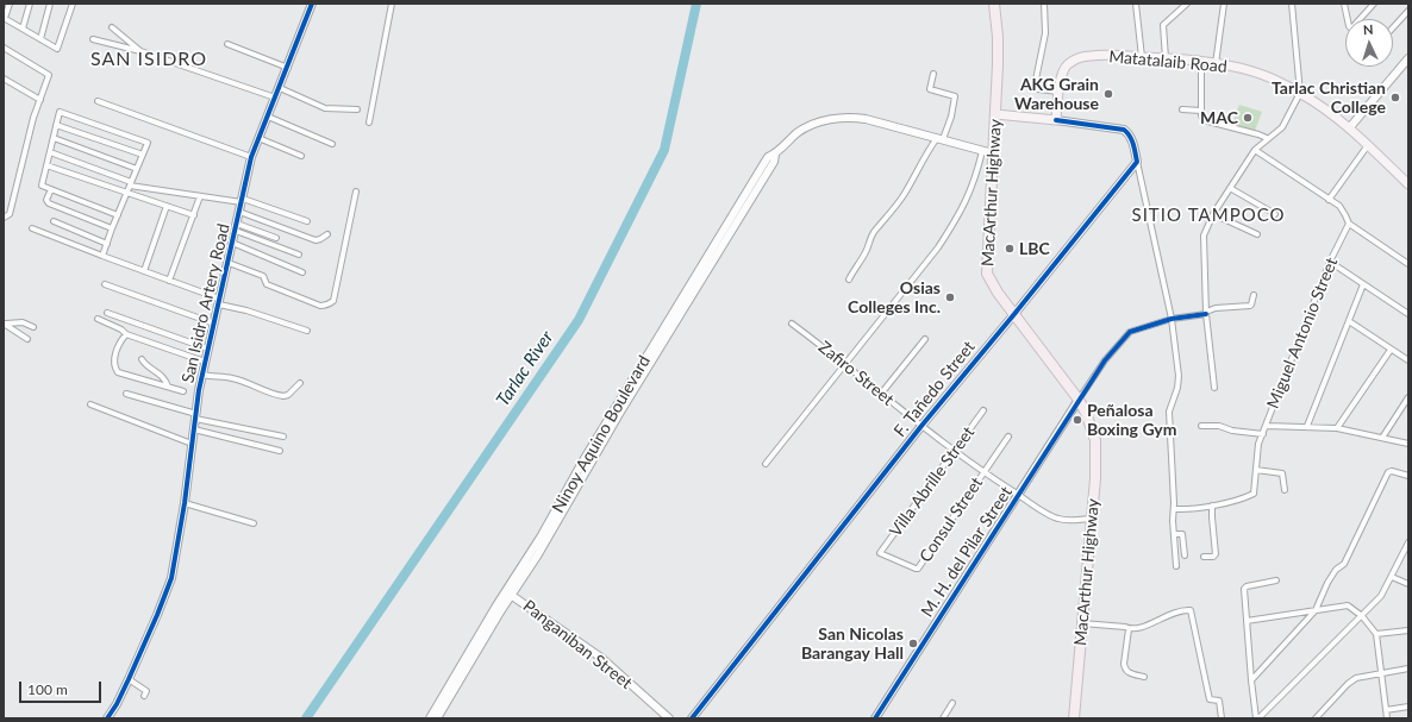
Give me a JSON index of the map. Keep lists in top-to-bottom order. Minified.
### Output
{"streets":{"highway":["MacArthur Highway"],"main road":["Matatalaib Road","San Isidro Artery Road","F. Tañedo Street","Ninoy Aquino Boulevard","M. H. del Pilar Street","Panganiban Street"],"street":["Miguel Antonio Street","Zafiro Street","Villa Abrille Street","Consul Street"]},"crossings":[["MacArthur Highway","Zafiro Street"],["MacArthur Highway","F. Tañedo Street"],["MacArthur Highway","Ninoy Aquino Boulevard"],["MacArthur Highway","M. H. del Pilar Street"],["Zafiro Street","F. Tañedo Street"],["Zafiro Street","Villa Abrille Street"],["Zafiro Street","Consul Street"],["Zafiro Street","M. H. del Pilar Street"],["Ninoy Aquino Boulevard","Panganiban Street"],["Villa Abrille Street","Consul Street"]],"districts":["SAN ISIDRO","SITIO TAMPOCO"],"water":["Tarlac River"],"places":["AKG Grain Warehouse","Tarlac Christian College","MAC","LBC","Osias Colleges Inc.","Peñalosa Boxing Gym","San Nicolas Barangay Hall"],"scale_bar":"100 m","north":"top"}
